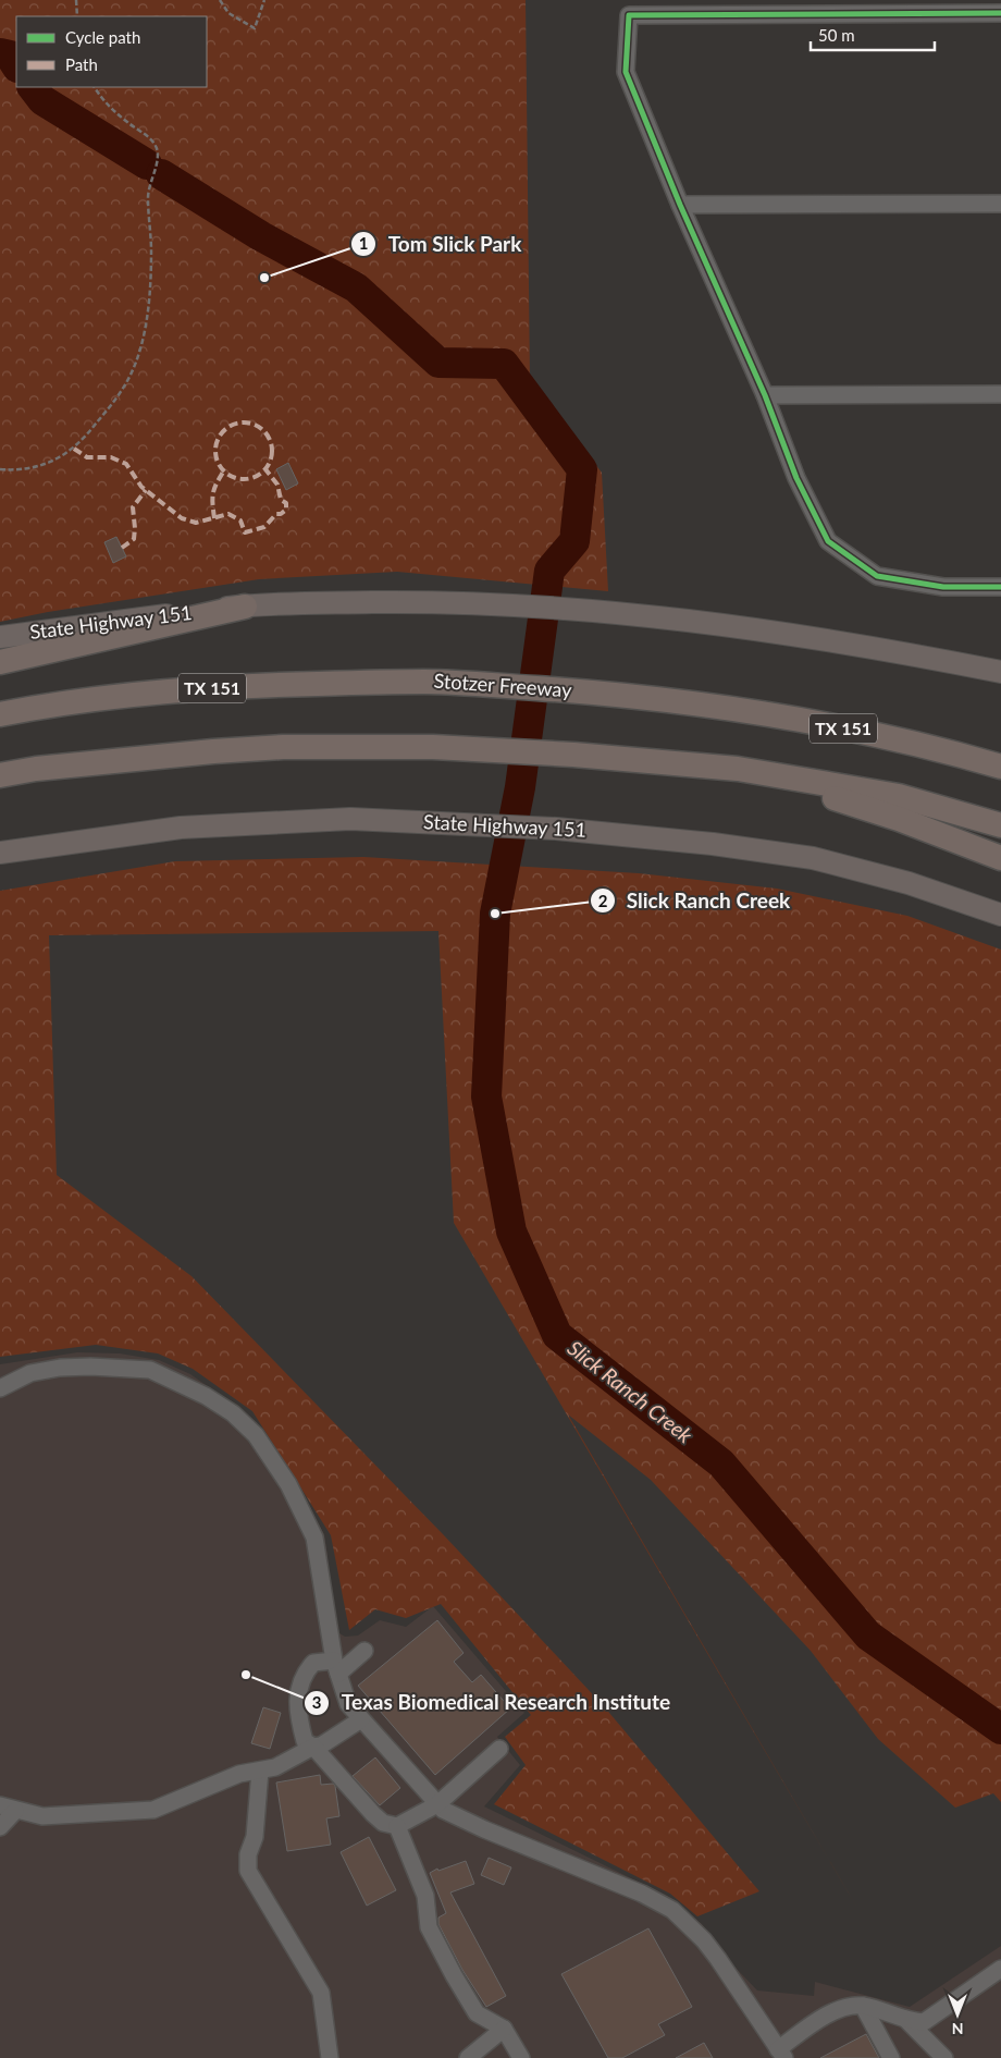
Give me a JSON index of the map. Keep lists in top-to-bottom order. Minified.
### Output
{"streets":{"highway":["Stotzer Freeway","TX 151"],"main road":["State Highway 151"]},"water":["Slick Ranch Creek"],"places":["Tom Slick Park","Slick Ranch Creek","Texas Biomedical Research Institute"],"legend":["Cycle path","Path"],"scale_bar":"50 m","north":"bottom"}
